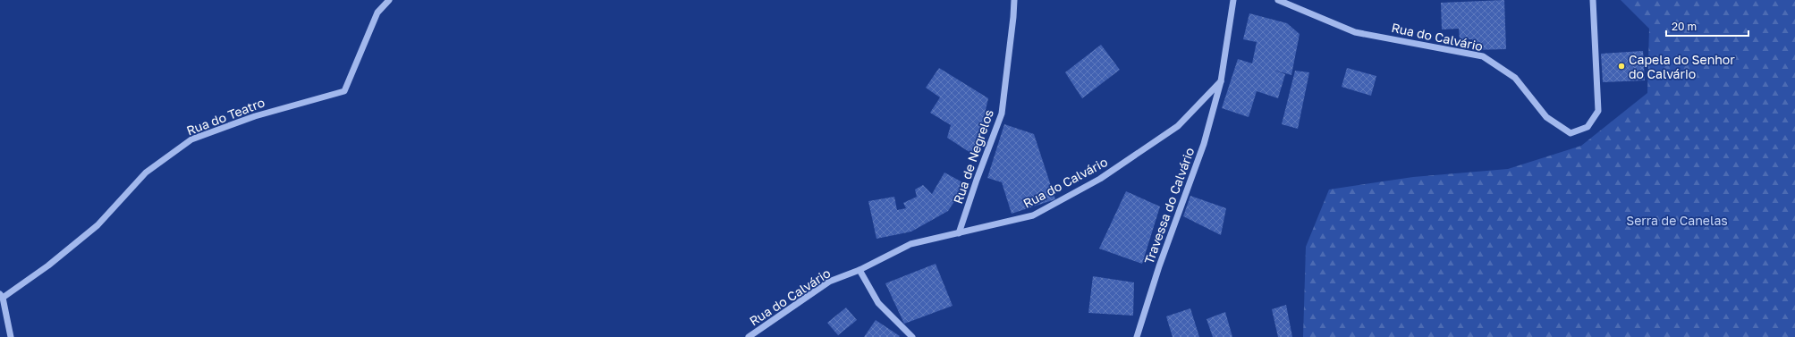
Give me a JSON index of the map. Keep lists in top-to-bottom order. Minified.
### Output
{"streets":{"street":["Rua do Calvário","Rua do Teatro","Rua de Negrelos","Travessa do Calvário"]},"crossings":[["Rua do Calvário","Rua de Negrelos"],["Rua do Calvário","Travessa do Calvário"]],"parks":["Serra de Canelas"],"places":["Capela do Senhor do Calvário"],"scale_bar":"20 m"}
